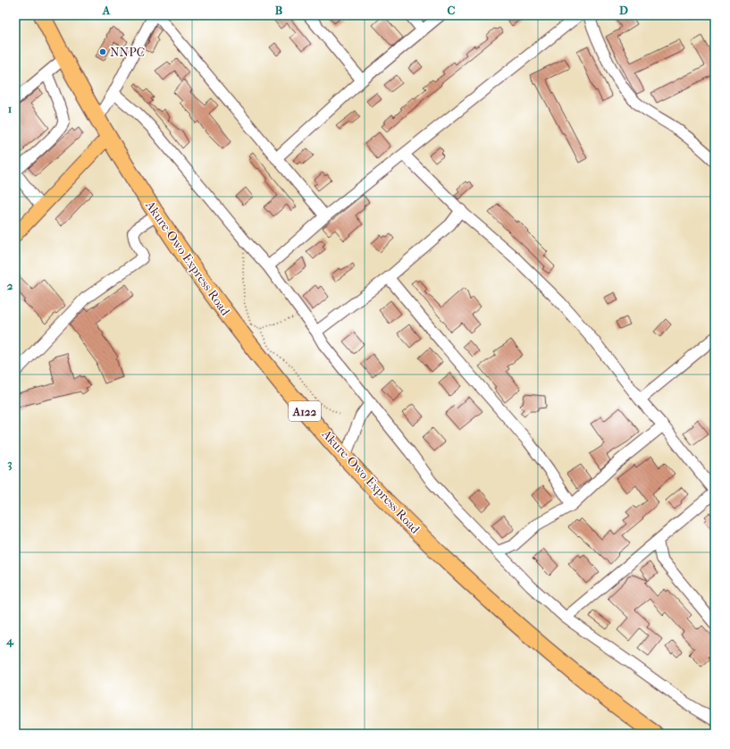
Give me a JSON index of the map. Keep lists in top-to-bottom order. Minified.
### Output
{"streets":{"highway":["Akure-Owo Express Road","A122"]},"places":["NNPC"],"grid":{"columns":["A","B","C","D"],"rows":["1","2","3","4"]}}
